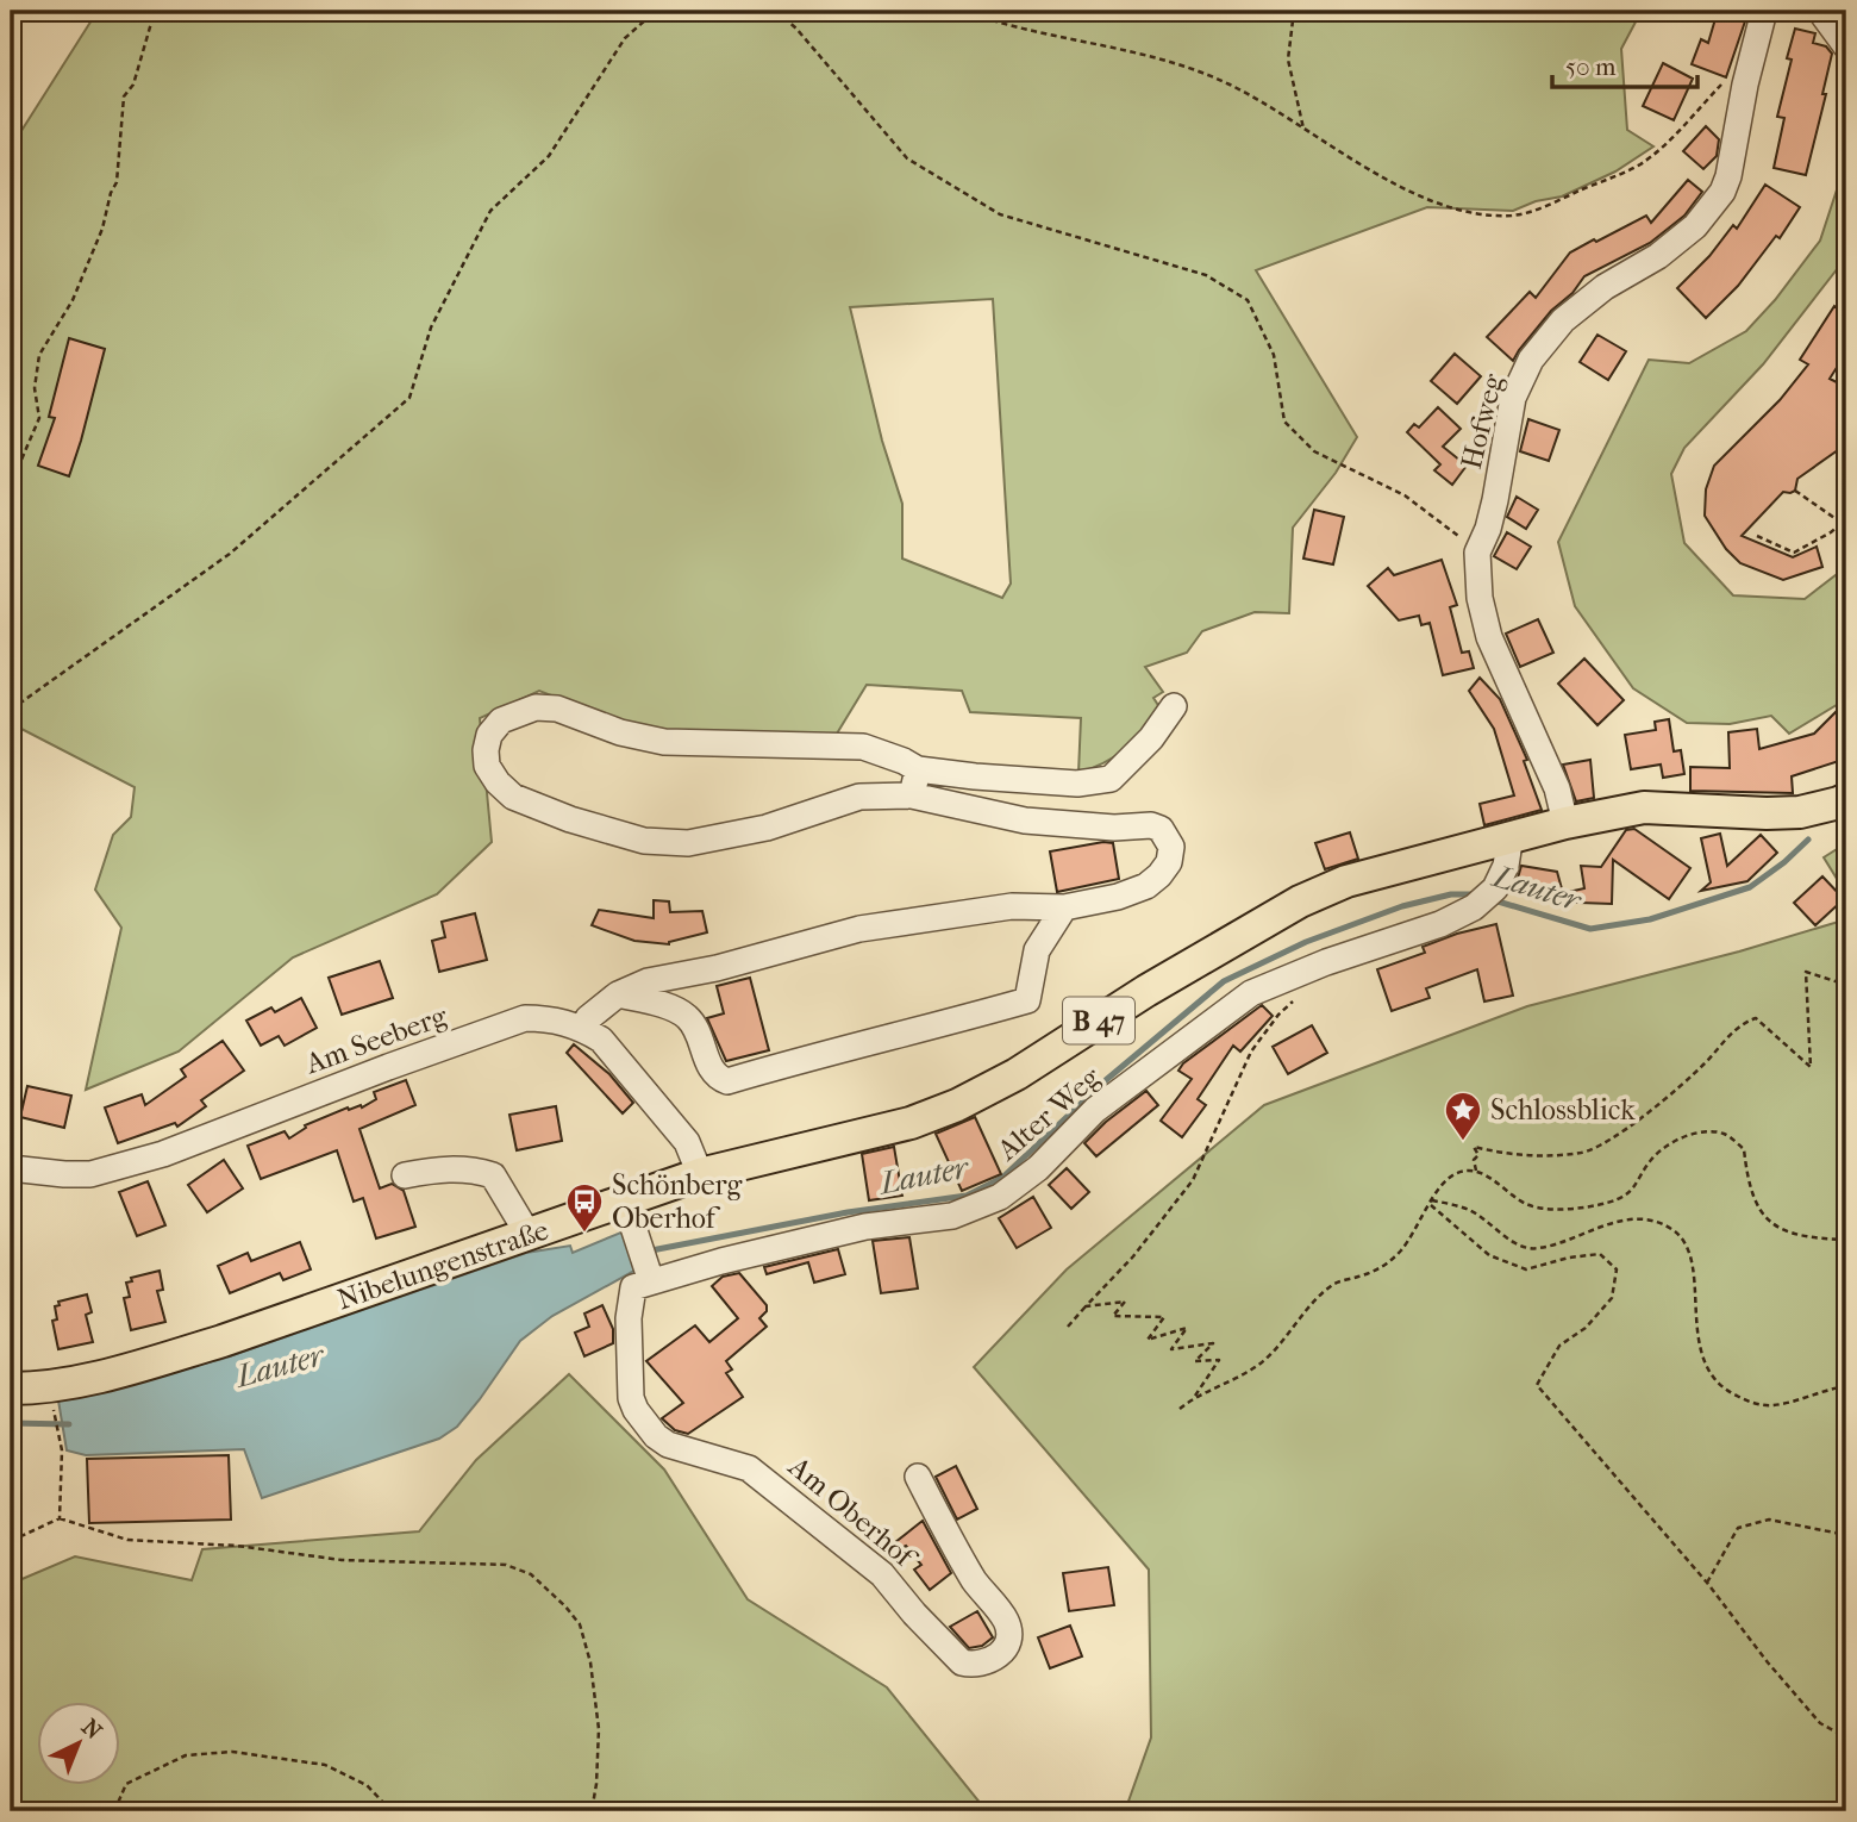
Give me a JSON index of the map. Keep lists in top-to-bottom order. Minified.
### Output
{"streets":{"main road":["B 47","Nibelungenstraße"],"street":["Hofweg","Am Seeberg","Alter Weg","Am Oberhof"]},"crossings":[["Hofweg","Nibelungenstraße"],["Am Seeberg","Nibelungenstraße"],["Alter Weg","Nibelungenstraße"],["Alter Weg","Am Oberhof"]],"water":["Lauter"],"places":{"place":["Schlossblick"],"bus stop":["Schönberg Oberhof"]},"scale_bar":"50 m","north":"top right"}
